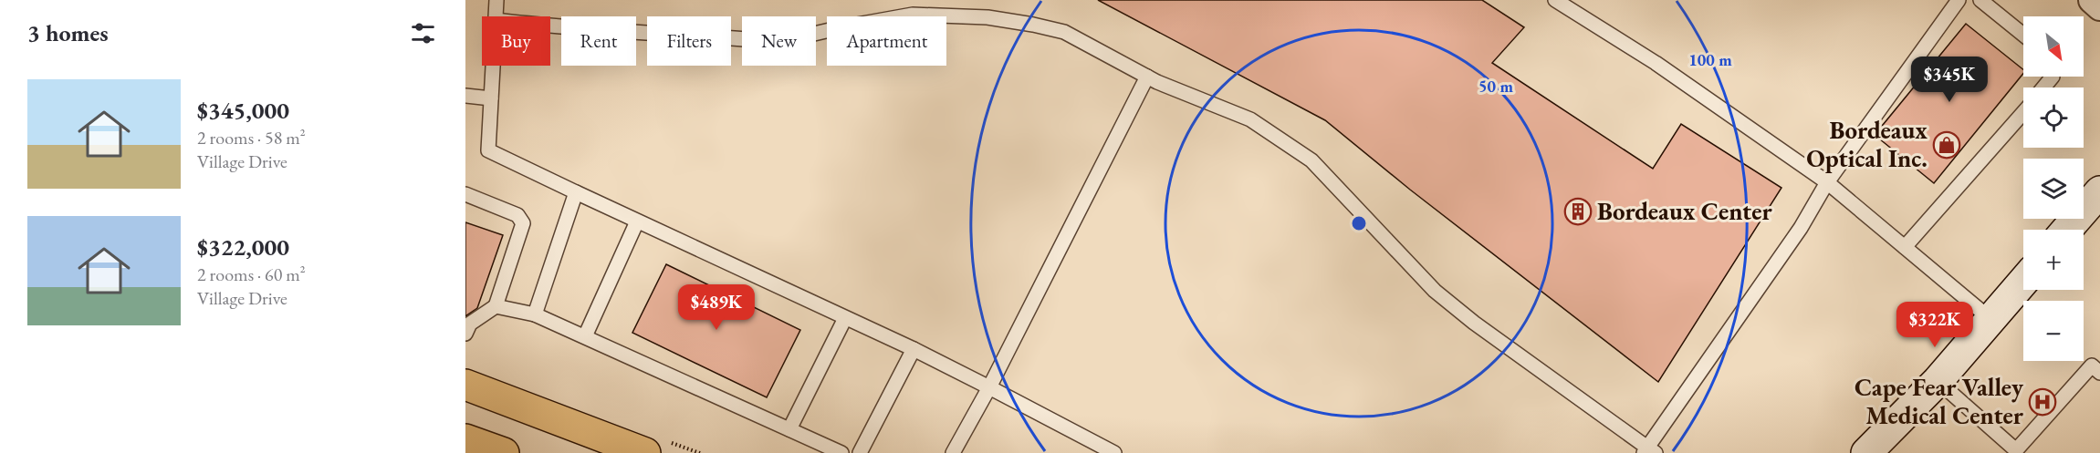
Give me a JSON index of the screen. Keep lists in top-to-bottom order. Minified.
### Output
{"places":{"shop":["Bordeaux Optical Inc."],"building":["Bordeaux Center"],"hospital":["Cape Fear Valley Medical Center"]},"north":"bottom right","page":{"heading":"3 homes","map_buttons":["+","−"],"chip":["Buy","Rent","Filters","New","Apartment"],"price":["$345K","$489K","$322K"],"list":[{"name":"$345,000","note":"2 rooms · 58 m² · Village Drive"},{"name":"$322,000","note":"2 rooms · 60 m² · Village Drive"}]},"rings":["100 m","50 m"]}
